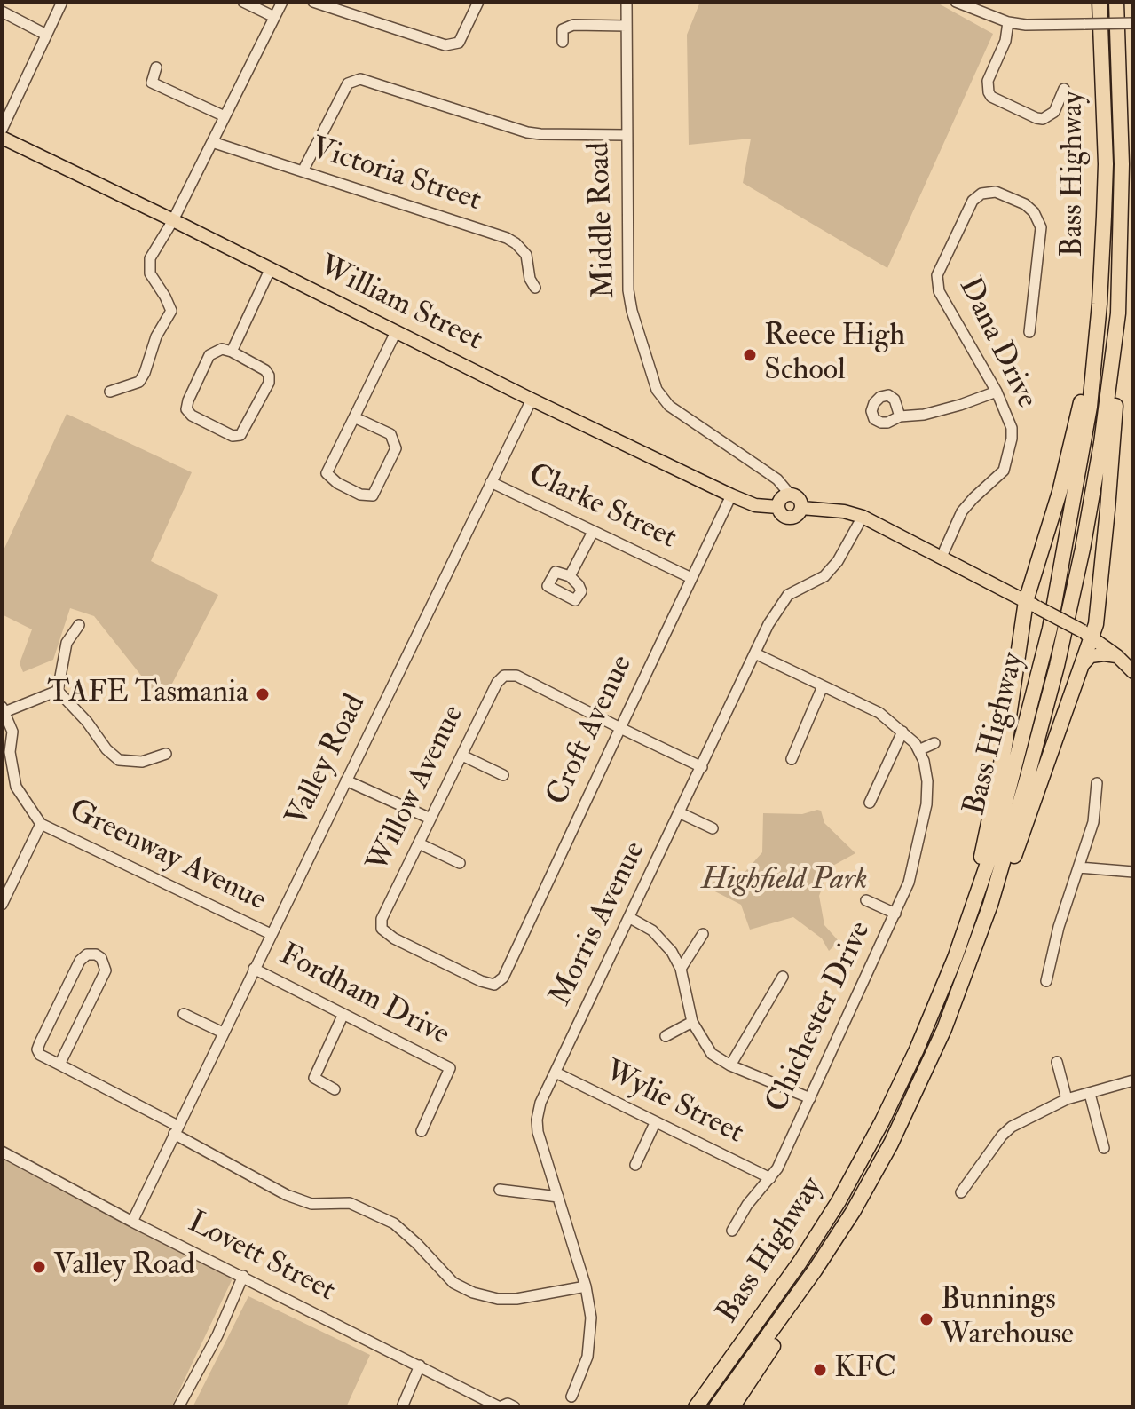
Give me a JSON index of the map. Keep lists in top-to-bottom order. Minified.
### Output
{"streets":{"highway":["Bass Highway"],"main road":["William Street"],"street":["Victoria Street","Middle Road","Dana Drive","Clarke Street","Croft Avenue","Valley Road","Willow Avenue","Greenway Avenue","Morris Avenue","Fordham Drive","Chichester Drive","Wylie Street","Lovett Street"]},"crossings":[["Middle Road","William Street"],["William Street","Croft Avenue"],["William Street","Valley Road"],["Clarke Street","Croft Avenue"],["Clarke Street","Valley Road"],["Croft Avenue","Willow Avenue"],["Valley Road","Greenway Avenue"],["Valley Road","Fordham Drive"],["Valley Road","Lovett Street"],["Morris Avenue","Chichester Drive"],["Morris Avenue","Wylie Street"],["Chichester Drive","Wylie Street"]],"parks":["Highfield Park"],"places":["Reece High School","TAFE Tasmania","Valley Road","Bunnings Warehouse","KFC"]}
